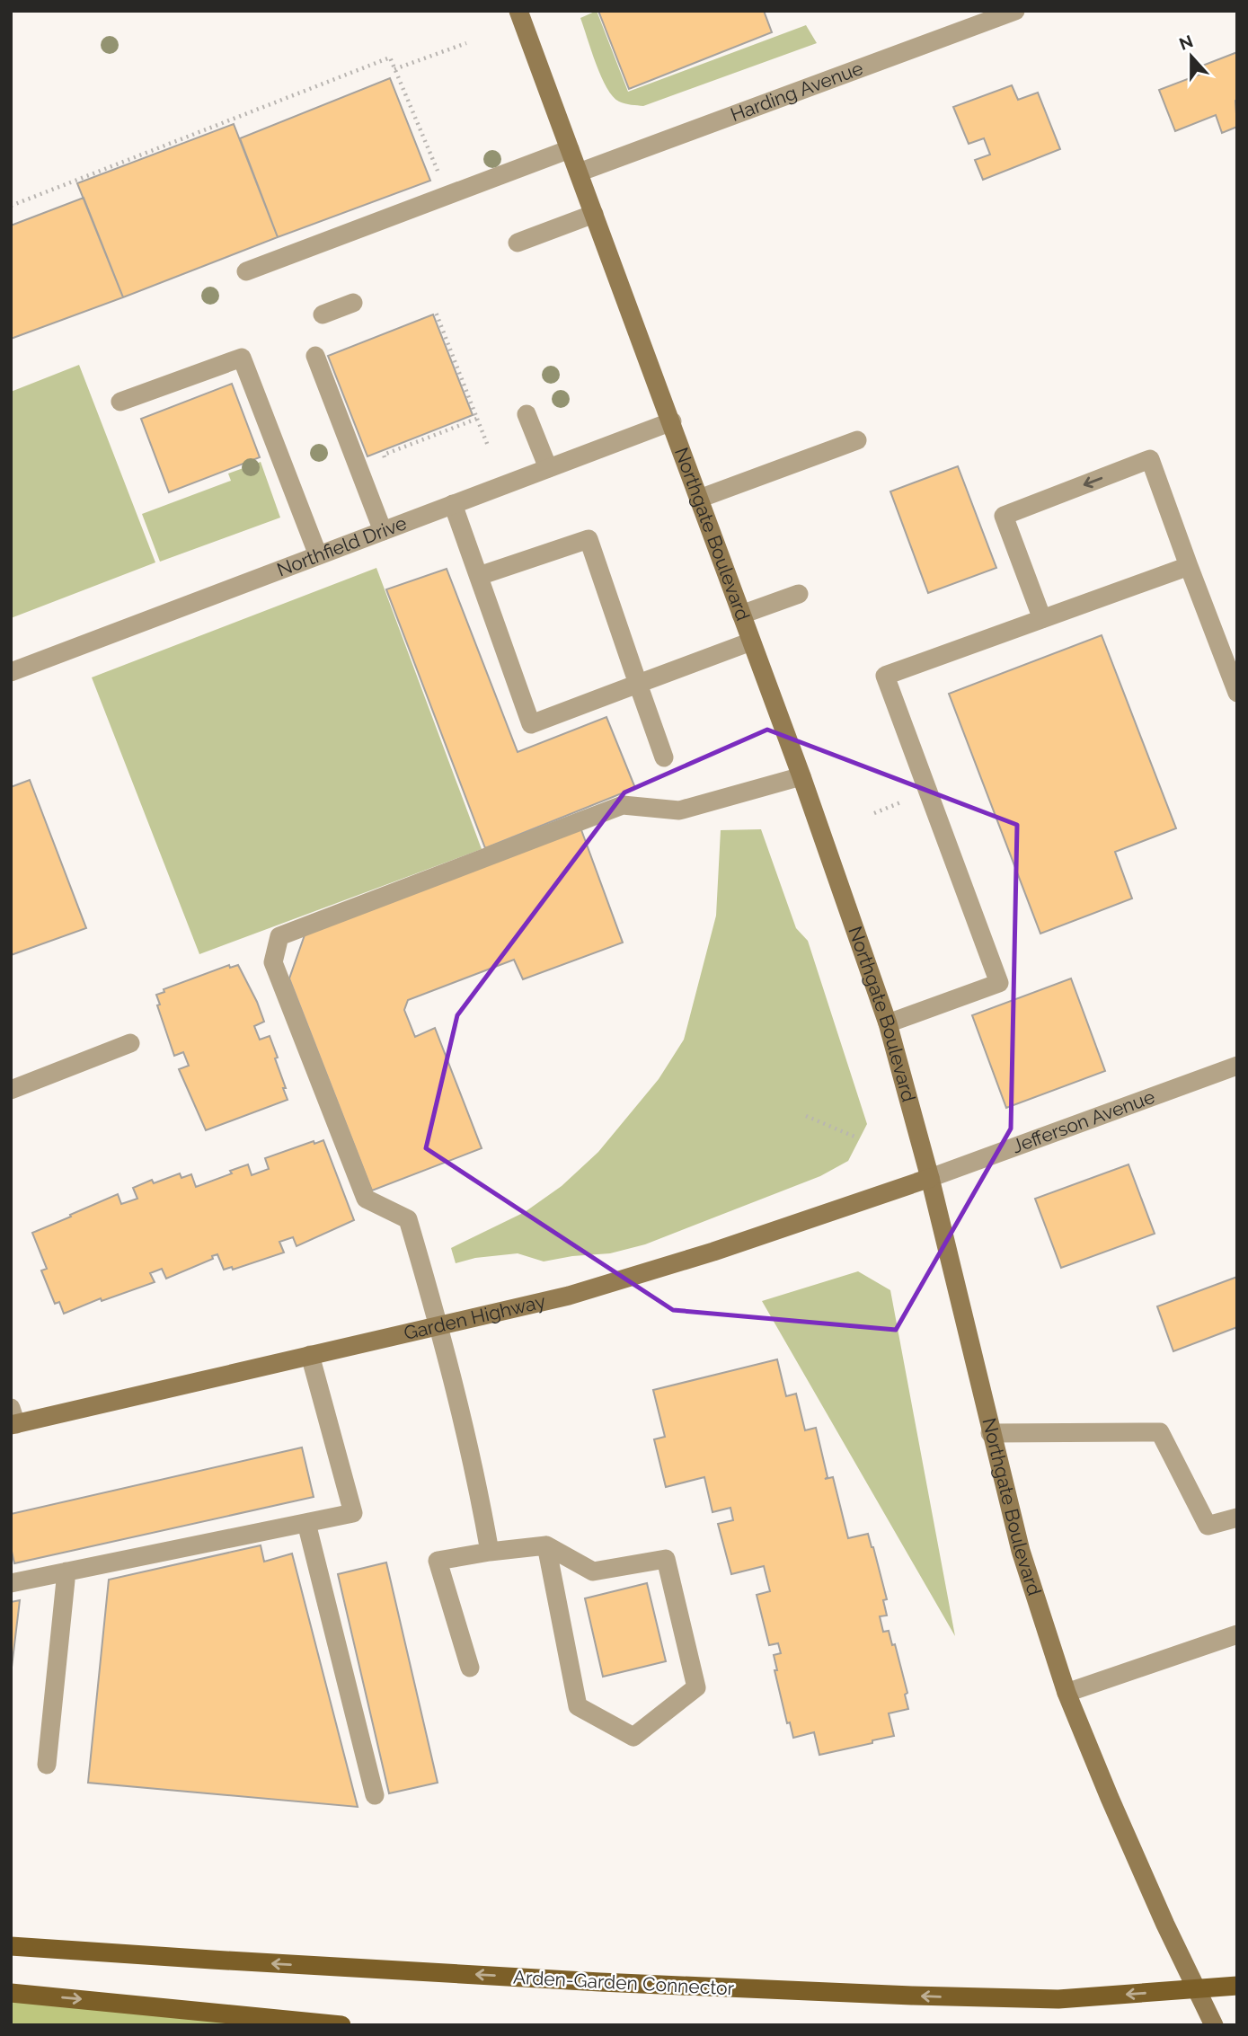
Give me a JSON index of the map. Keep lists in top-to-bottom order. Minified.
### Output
{"streets":{"main road":["Northgate Boulevard","Garden Highway","Arden-Garden Connector"],"street":["Harding Avenue","Northfield Drive","Jefferson Avenue"]},"crossings":[["Harding Avenue","Northgate Boulevard"],["Northgate Boulevard","Northfield Drive"],["Northgate Boulevard","Jefferson Avenue"],["Northgate Boulevard","Garden Highway"],["Northgate Boulevard","Arden-Garden Connector"],["Jefferson Avenue","Garden Highway"]],"one_way":["Arden-Garden Connector"],"north":"top"}
